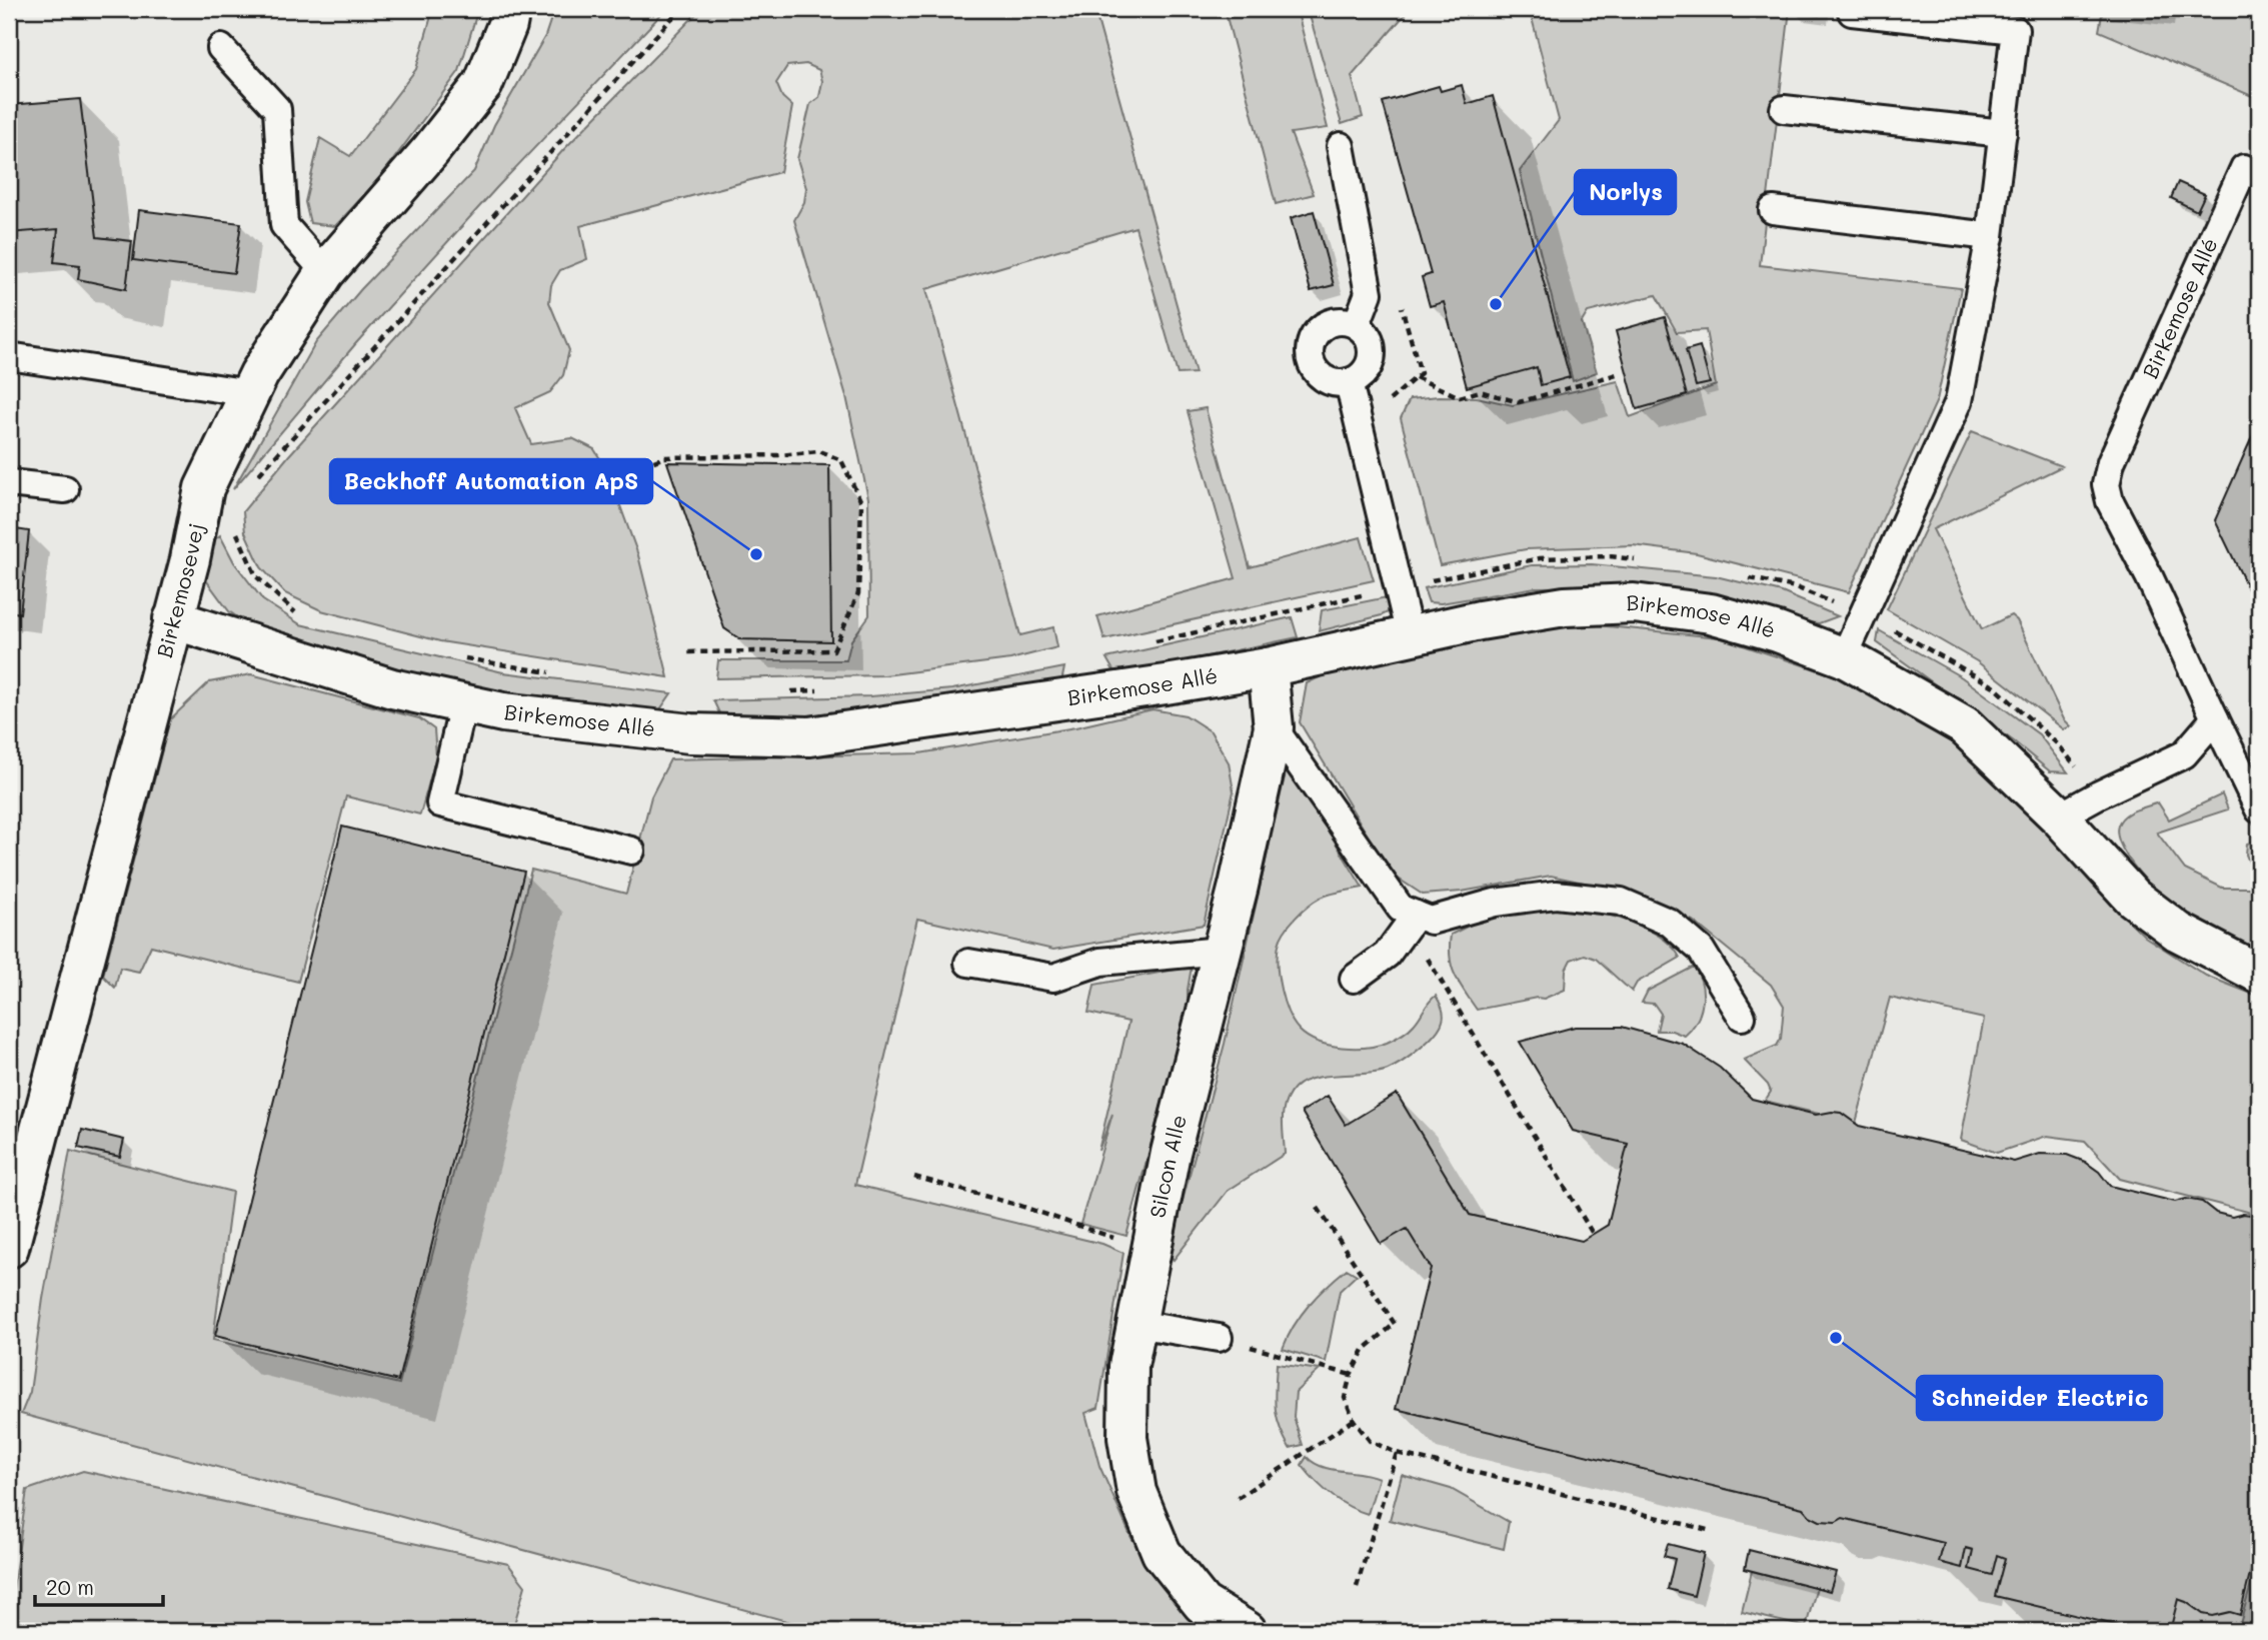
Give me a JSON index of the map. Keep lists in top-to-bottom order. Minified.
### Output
{"streets":{"street":["Birkemose Allé","Birkemosevej","Silcon Alle"]},"crossings":[["Birkemose Allé","Birkemosevej"],["Birkemose Allé","Silcon Alle"]],"places":["Norlys","Beckhoff Automation ApS","Schneider Electric"],"scale_bar":"20 m"}
